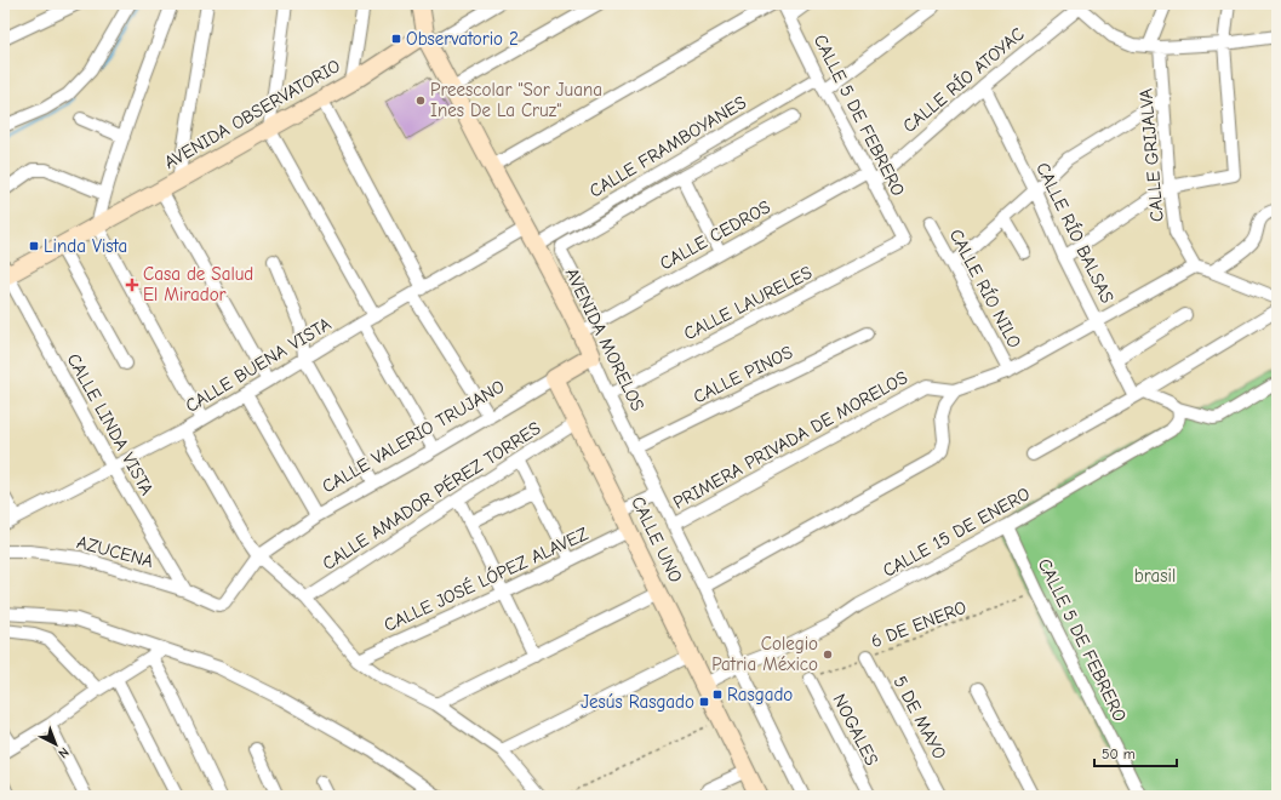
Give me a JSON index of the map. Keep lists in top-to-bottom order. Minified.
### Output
{"streets":{"street":["CALLE RÍO ATOYAC","AVENIDA OBSERVATORIO","CALLE 5 DE FEBRERO","CALLE FRAMBOYANES","CALLE GRIJALVA","CALLE RÍO BALSAS","CALLE CEDROS","CALLE RÍO NILO","CALLE LAURELES","AVENIDA MORELOS","CALLE BUENA VISTA","CALLE PINOS","CALLE LINDA VISTA","CALLE VALERIO TRUJANO","PRIMERA PRIVADA DE MORELOS","CALLE AMADOR PÉREZ TORRES","CALLE 15 DE ENERO","CALLE UNO","AZUCENA","CALLE JOSÉ LÓPEZ ALAVEZ","5 DE MAYO","NOGALES"],"path":["6 DE ENERO"]},"crossings":[["CALLE RÍO ATOYAC","CALLE 5 DE FEBRERO"],["CALLE RÍO ATOYAC","CALLE RÍO BALSAS"],["CALLE RÍO ATOYAC","CALLE CEDROS"],["AVENIDA OBSERVATORIO","AVENIDA MORELOS"],["AVENIDA OBSERVATORIO","CALLE LINDA VISTA"],["CALLE 5 DE FEBRERO","CALLE FRAMBOYANES"],["CALLE 5 DE FEBRERO","CALLE CEDROS"],["CALLE 5 DE FEBRERO","CALLE LAURELES"],["CALLE 5 DE FEBRERO","CALLE 15 DE ENERO"],["CALLE 5 DE FEBRERO","6 DE ENERO"],["CALLE FRAMBOYANES","AVENIDA MORELOS"],["CALLE CEDROS","AVENIDA MORELOS"],["CALLE LAURELES","AVENIDA MORELOS"],["AVENIDA MORELOS","CALLE BUENA VISTA"],["AVENIDA MORELOS","CALLE PINOS"],["AVENIDA MORELOS","CALLE VALERIO TRUJANO"],["AVENIDA MORELOS","PRIMERA PRIVADA DE MORELOS"],["AVENIDA MORELOS","CALLE 15 DE ENERO"],["CALLE BUENA VISTA","CALLE LINDA VISTA"],["CALLE LINDA VISTA","AZUCENA"],["CALLE VALERIO TRUJANO","CALLE UNO"],["CALLE VALERIO TRUJANO","AZUCENA"],["CALLE AMADOR PÉREZ TORRES","CALLE UNO"],["CALLE 15 DE ENERO","CALLE UNO"],["CALLE UNO","CALLE JOSÉ LÓPEZ ALAVEZ"],["6 DE ENERO","5 DE MAYO"],["6 DE ENERO","NOGALES"]],"parks":["brasil"],"places":{"transit":["Observatorio 2","Linda Vista","Rasgado","Jesús Rasgado"],"other":["Preescolar \"Sor Juana Ines De La Cruz\"","Colegio Patria México"],"health":["Casa de Salud El Mirador"]},"scale_bar":"50 m","north":"bottom right"}
